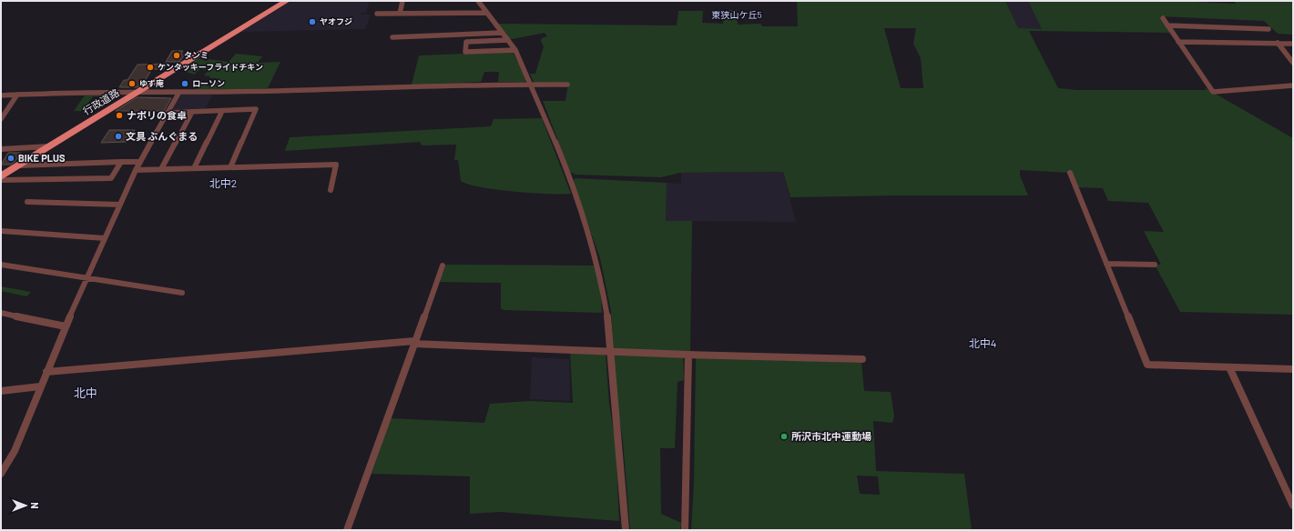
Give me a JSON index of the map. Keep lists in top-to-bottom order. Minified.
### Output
{"streets":{"highway":["行政道路"]},"districts":["東狭山ケ丘5","北中2","北中4","北中"],"places":["ヤオフジ","タンミ","ケンタッキーフライドチキン","ゆず庵","ローソン","ナポリの食卓","文具 ぶんぐまる","BIKE PLUS","所沢市北中運動場"],"north":"right"}
